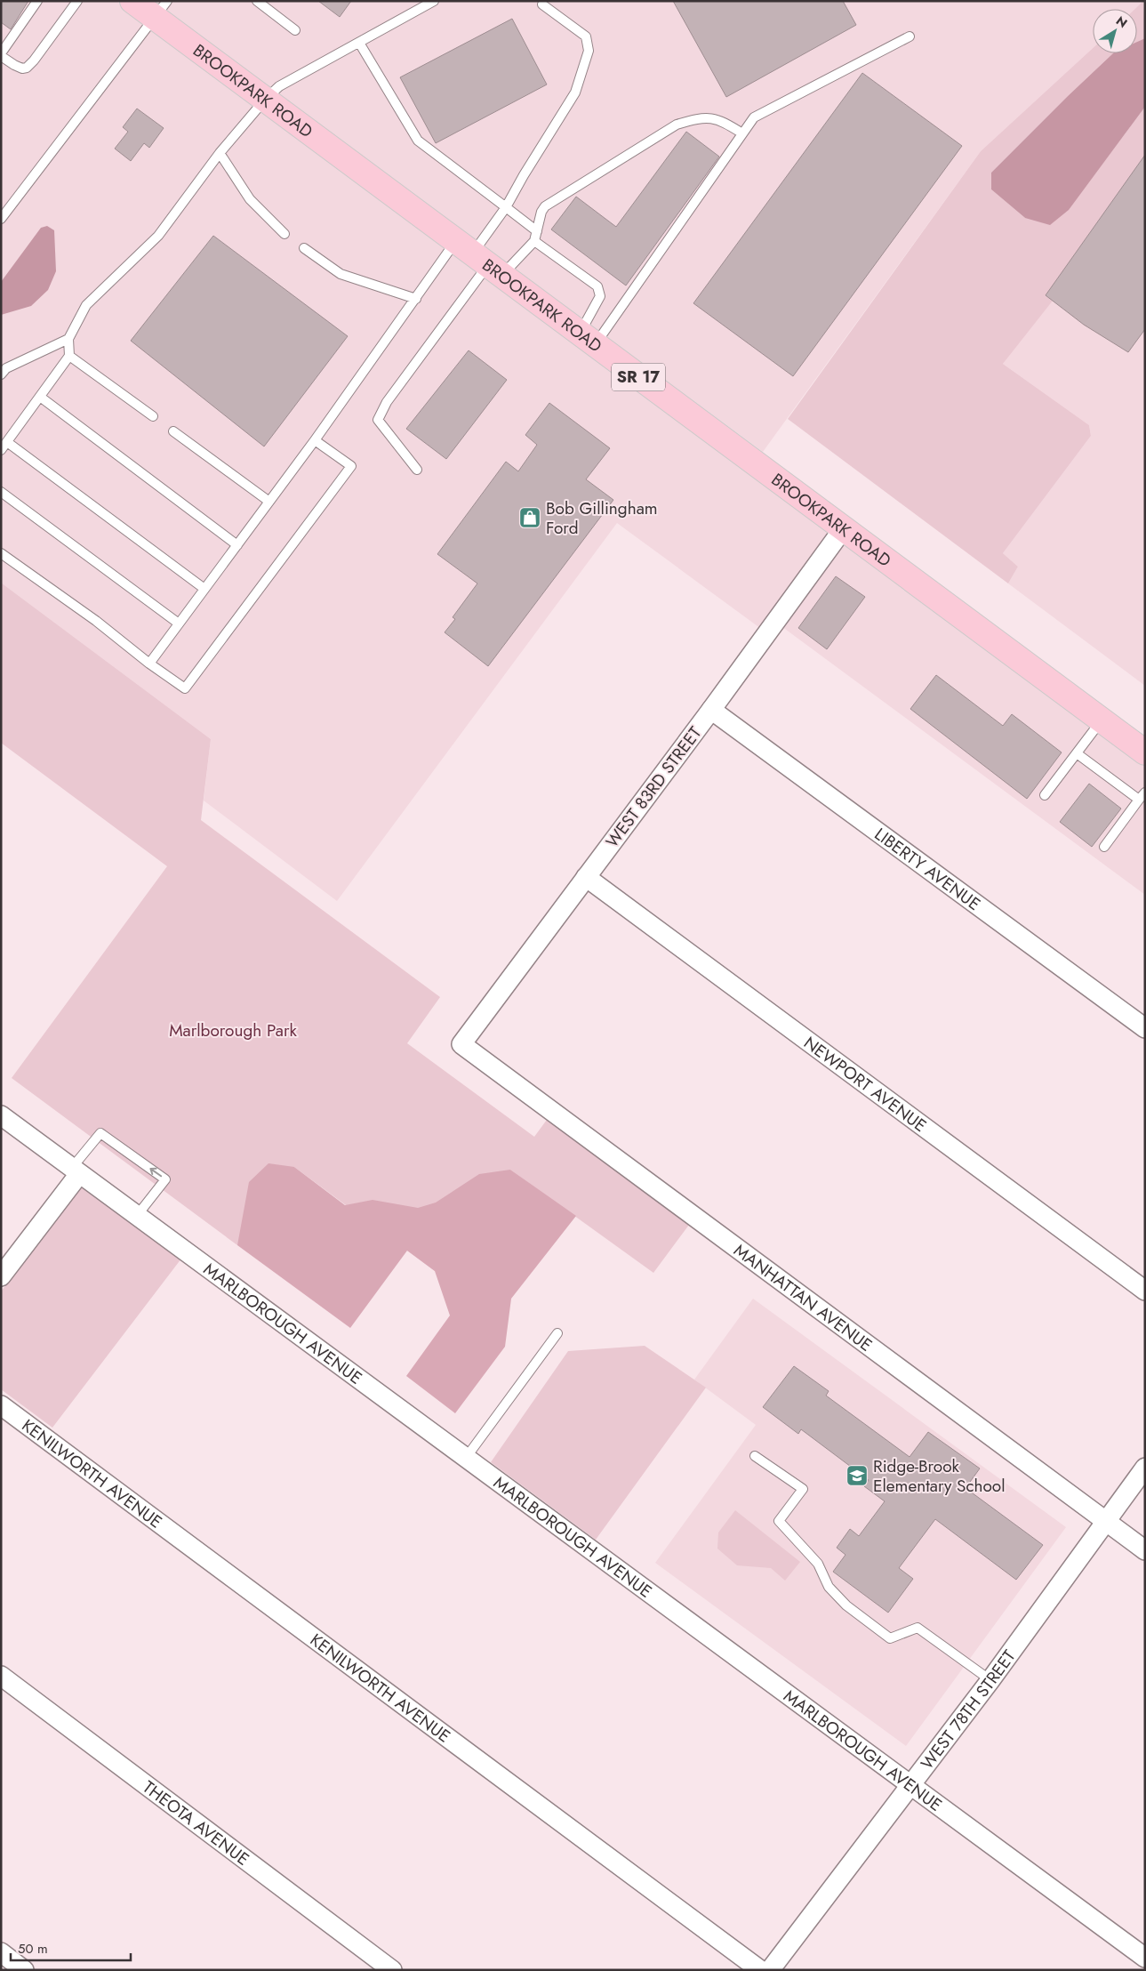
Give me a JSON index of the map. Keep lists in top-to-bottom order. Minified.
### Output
{"streets":{"main road":["BROOKPARK ROAD","SR 17"],"street":["WEST 83RD STREET","LIBERTY AVENUE","NEWPORT AVENUE","MANHATTAN AVENUE","MARLBOROUGH AVENUE","KENILWORTH AVENUE","WEST 78TH STREET","THEOTA AVENUE"]},"crossings":[["BROOKPARK ROAD","WEST 83RD STREET"],["WEST 83RD STREET","LIBERTY AVENUE"],["WEST 83RD STREET","NEWPORT AVENUE"],["WEST 83RD STREET","MANHATTAN AVENUE"],["MANHATTAN AVENUE","WEST 78TH STREET"],["MARLBOROUGH AVENUE","WEST 78TH STREET"]],"parks":["Marlborough Park"],"places":{"shop":["Bob Gillingham Ford"],"school or university":["Ridge-Brook Elementary School"]},"scale_bar":"50 m","north":"top right"}
